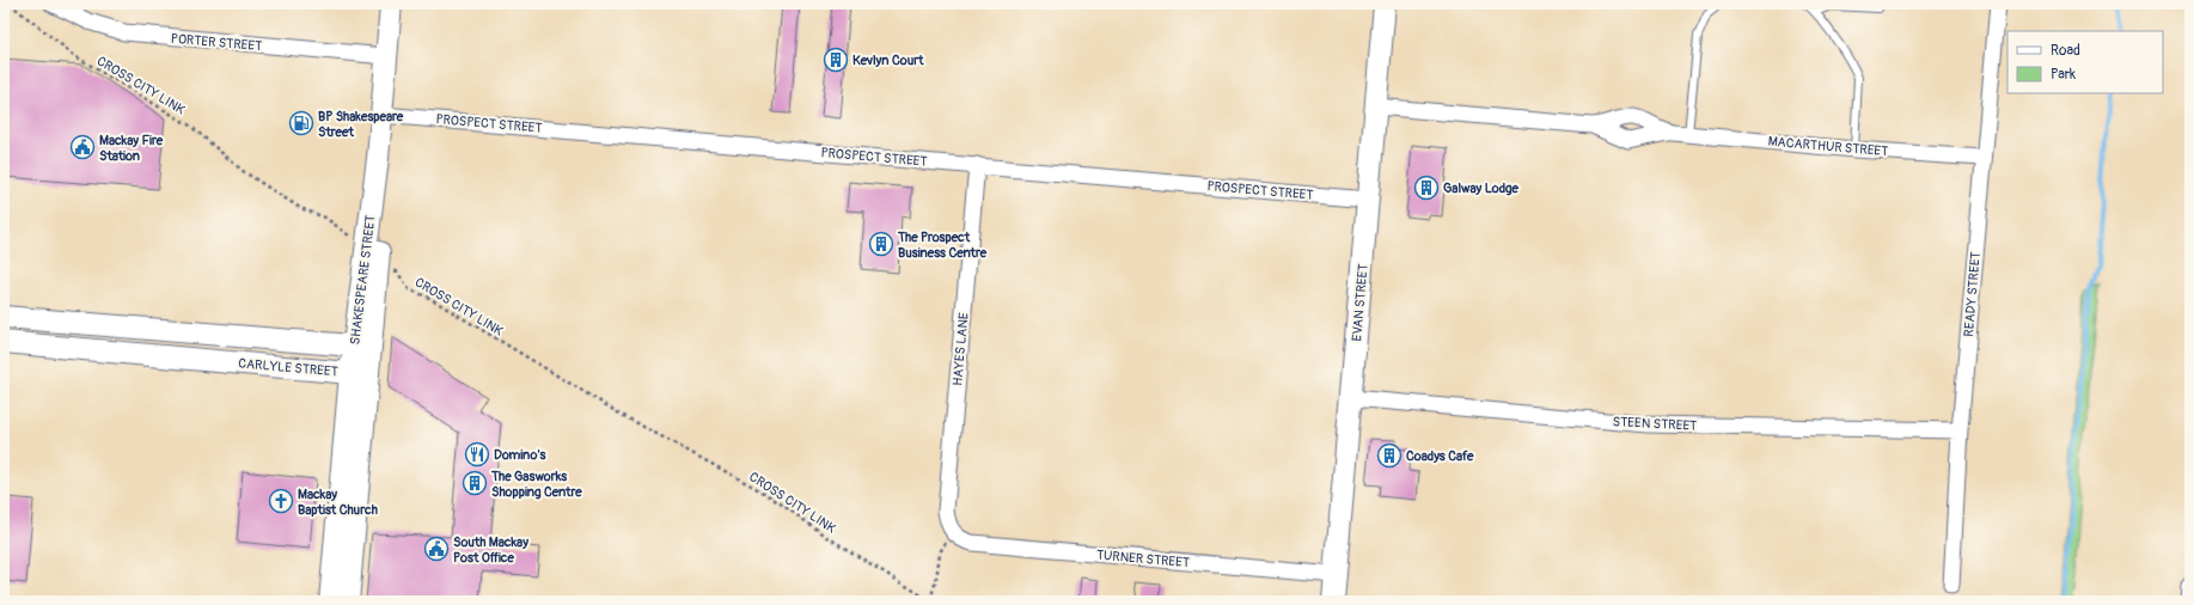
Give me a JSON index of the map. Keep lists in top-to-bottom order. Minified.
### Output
{"streets":{"street":["PORTER STREET","PROSPECT STREET","MACARTHUR STREET","SHAKESPEARE STREET","READY STREET","EVAN STREET","HAYES LANE","CARLYLE STREET","STEEN STREET","TURNER STREET"],"path":["CROSS CITY LINK"]},"crossings":[["PORTER STREET","SHAKESPEARE STREET"],["CROSS CITY LINK","SHAKESPEARE STREET"],["PROSPECT STREET","SHAKESPEARE STREET"],["PROSPECT STREET","EVAN STREET"],["PROSPECT STREET","HAYES LANE"],["MACARTHUR STREET","READY STREET"],["MACARTHUR STREET","EVAN STREET"],["SHAKESPEARE STREET","CARLYLE STREET"],["READY STREET","STEEN STREET"],["EVAN STREET","STEEN STREET"],["EVAN STREET","TURNER STREET"],["HAYES LANE","TURNER STREET"]],"places":{"building":["Kevlyn Court","Galway Lodge","The Prospect Business Centre","Coadys Cafe","The Gasworks Shopping Centre"],"fuel station":["BP Shakespeare Street"],"public building":["Mackay Fire Station","South Mackay Post Office"],"restaurant":["Domino's"],"church":["Mackay Baptist Church"]},"legend":["Road","Park"]}
